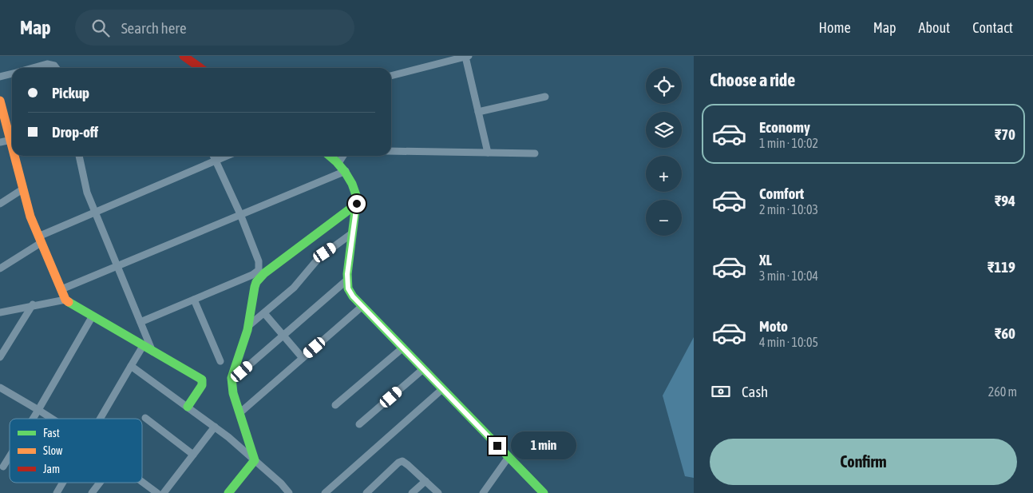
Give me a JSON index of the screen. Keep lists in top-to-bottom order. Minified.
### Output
{"legend":["Fast","Slow","Jam"],"page":{"header":"Map","search":"Search here","nav":["Home","Map","About","Contact"],"heading":"Choose a ride","map_buttons":["+","−"],"banner":["Pickup","Drop-off"],"list":[{"name":"Economy","note":"1 min · 10:02","value":"₹70"},{"name":"Comfort","note":"2 min · 10:03","value":"₹94"},{"name":"XL","note":"3 min · 10:04","value":"₹119"},{"name":"Moto","note":"4 min · 10:05","value":"₹60"}],"pay":["Cash","260 m"],"buttons":"Confirm","bubble":"1 min"}}
